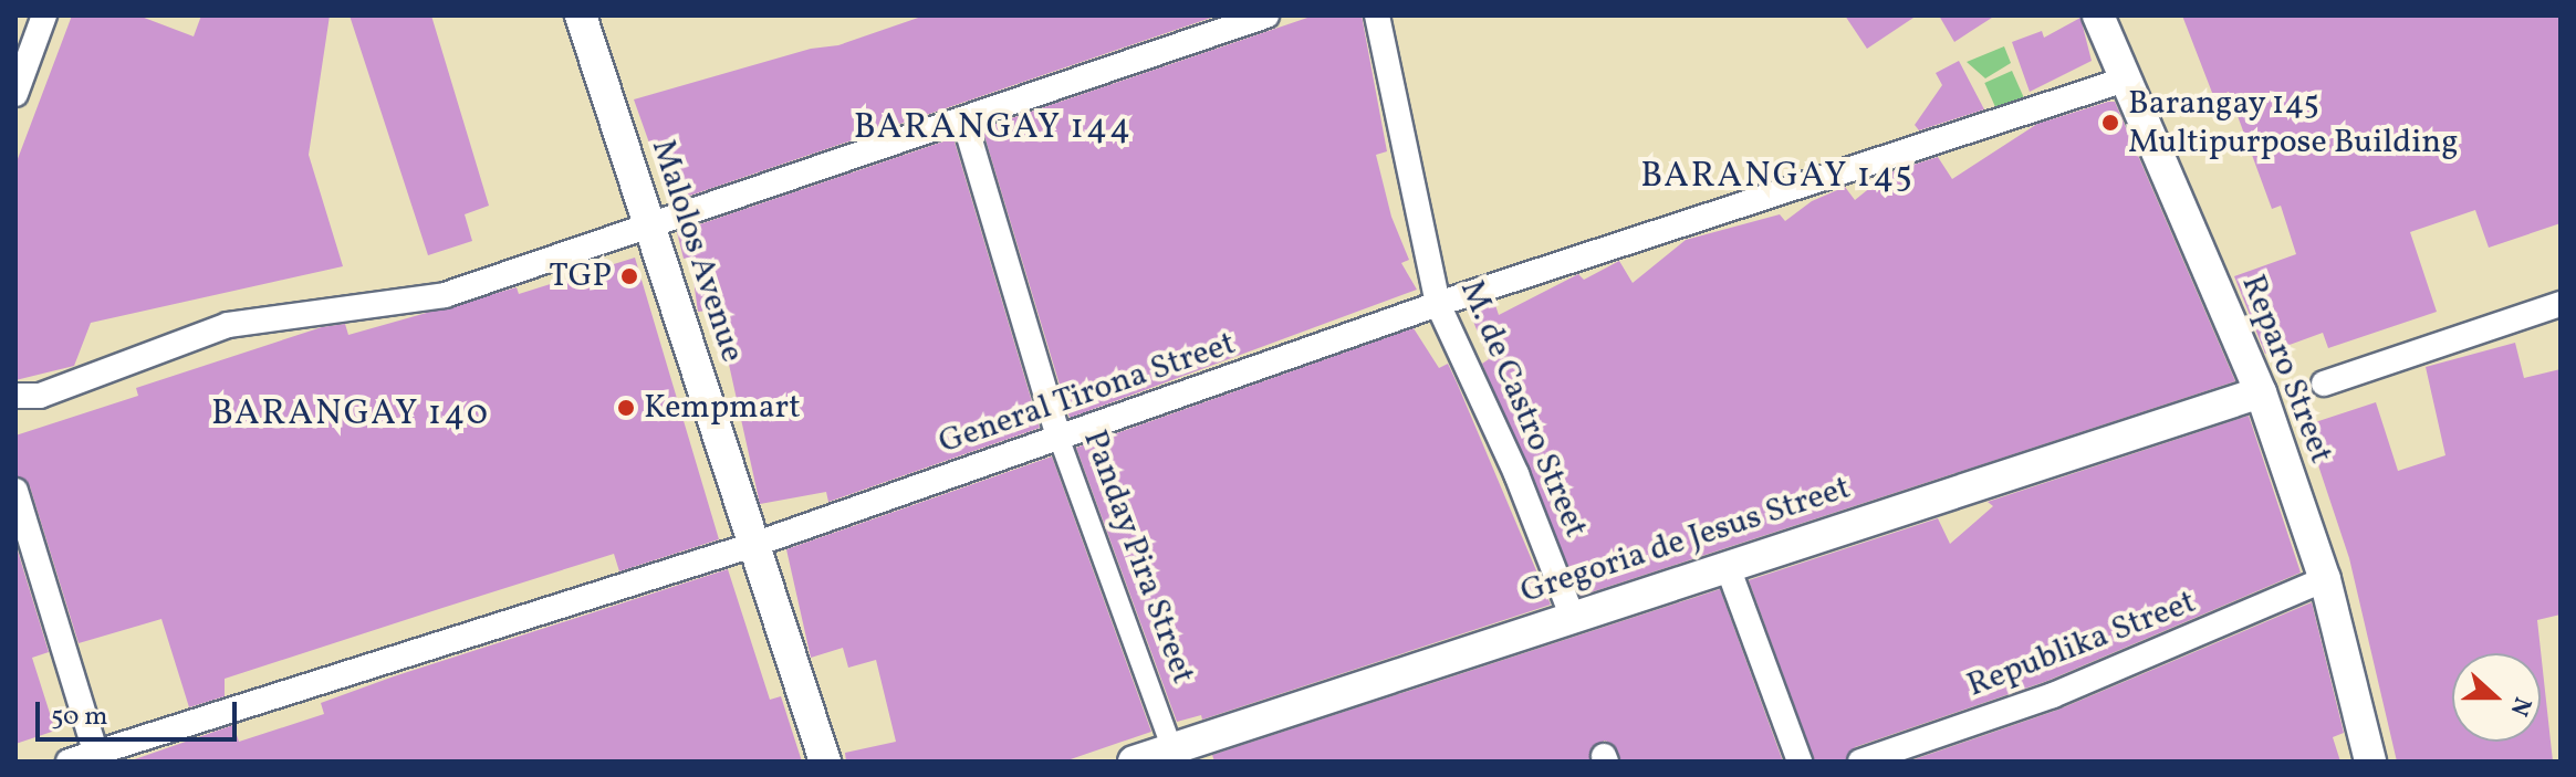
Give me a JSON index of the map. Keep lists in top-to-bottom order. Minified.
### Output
{"streets":{"street":["Malolos Avenue","Reparo Street","General Tirona Street","M. de Castro Street","Gregoria de Jesus Street","Panday Pira Street","Republika Street"]},"crossings":[["Malolos Avenue","General Tirona Street"],["Reparo Street","General Tirona Street"],["Reparo Street","Gregoria de Jesus Street"],["Reparo Street","Republika Street"],["General Tirona Street","M. de Castro Street"],["General Tirona Street","Panday Pira Street"],["M. de Castro Street","Gregoria de Jesus Street"],["Gregoria de Jesus Street","Panday Pira Street"]],"districts":["BARANGAY 144","BARANGAY 145","BARANGAY 140"],"places":["Barangay 145 Multipurpose Building","TGP","Kempmart"],"scale_bar":"50 m","north":"right"}
